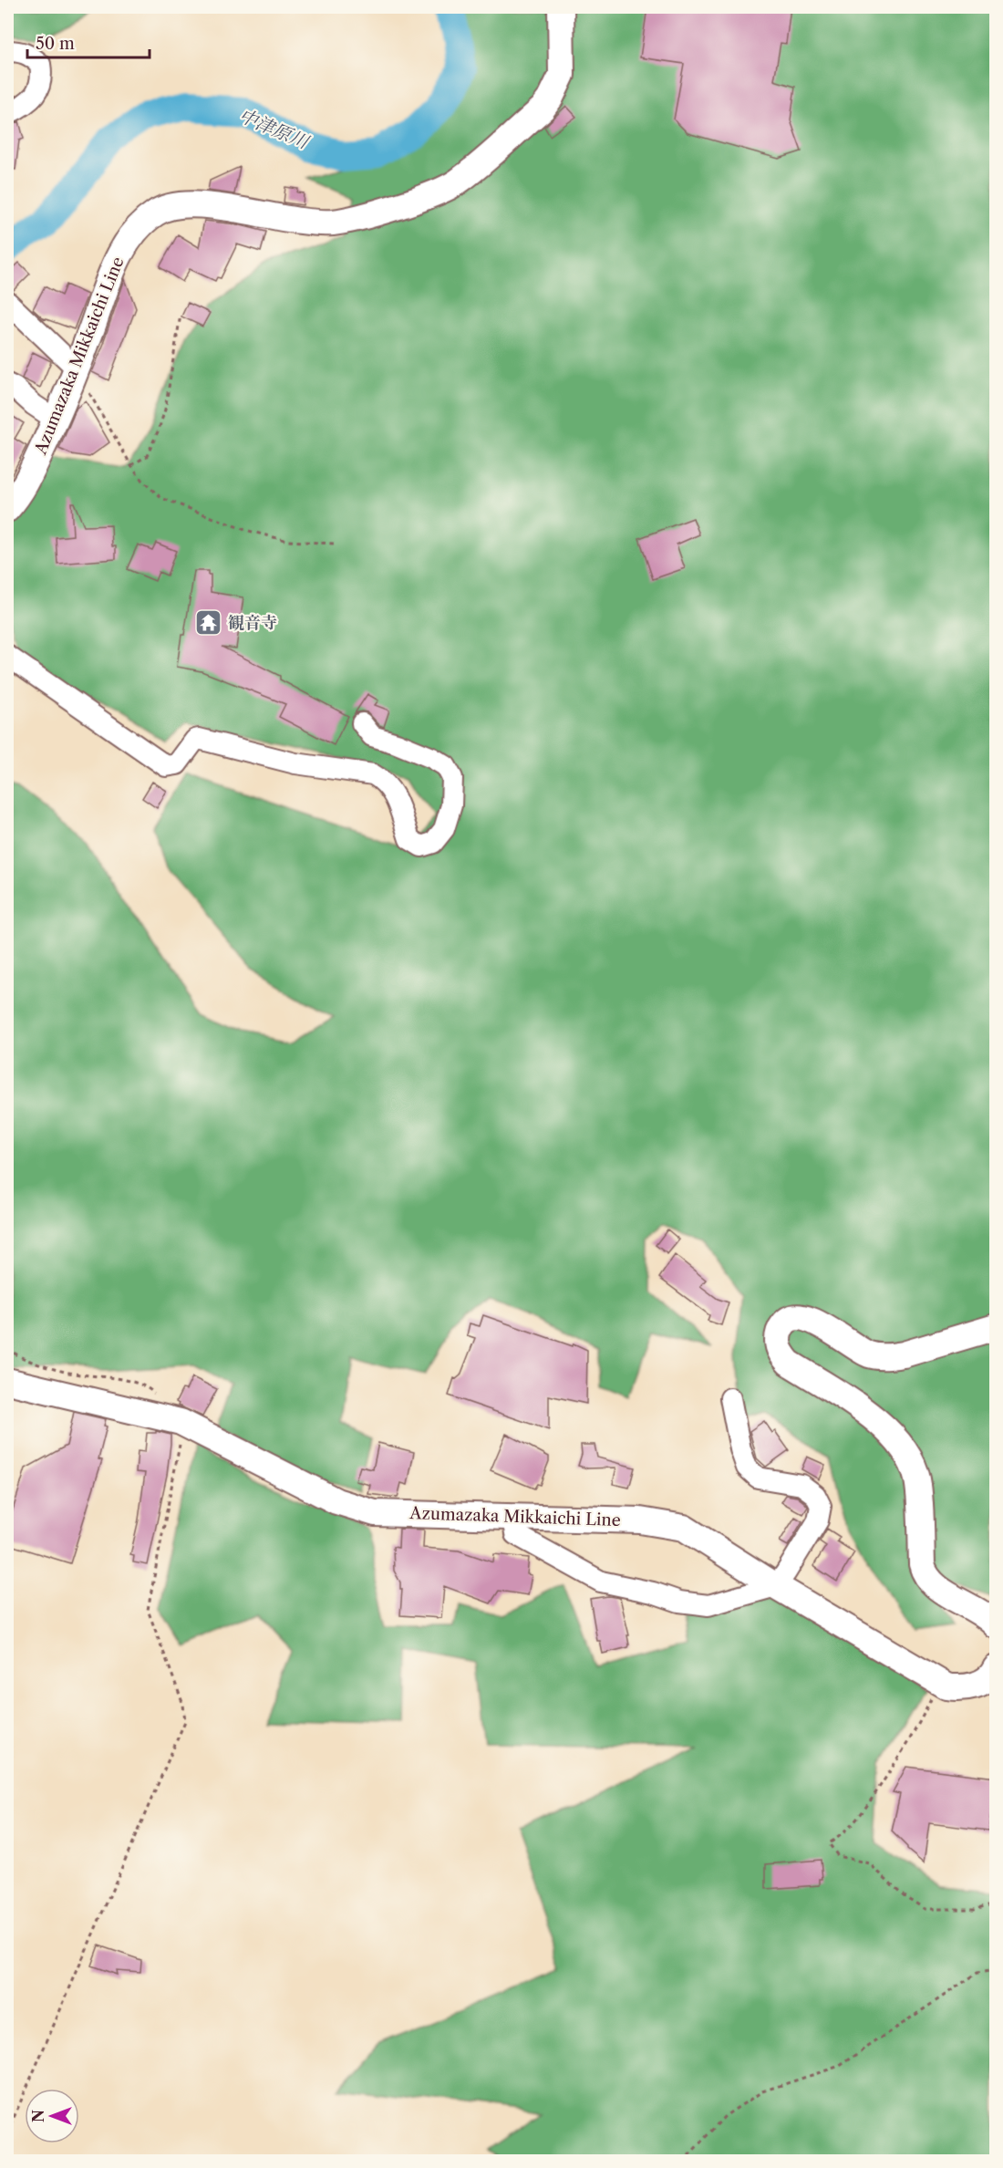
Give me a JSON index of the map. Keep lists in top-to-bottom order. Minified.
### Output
{"streets":{"main road":["Azumazaka Mikkaichi Line"]},"water":["中津原川"],"places":{"temple":["観音寺"]},"scale_bar":"50 m","north":"left"}
